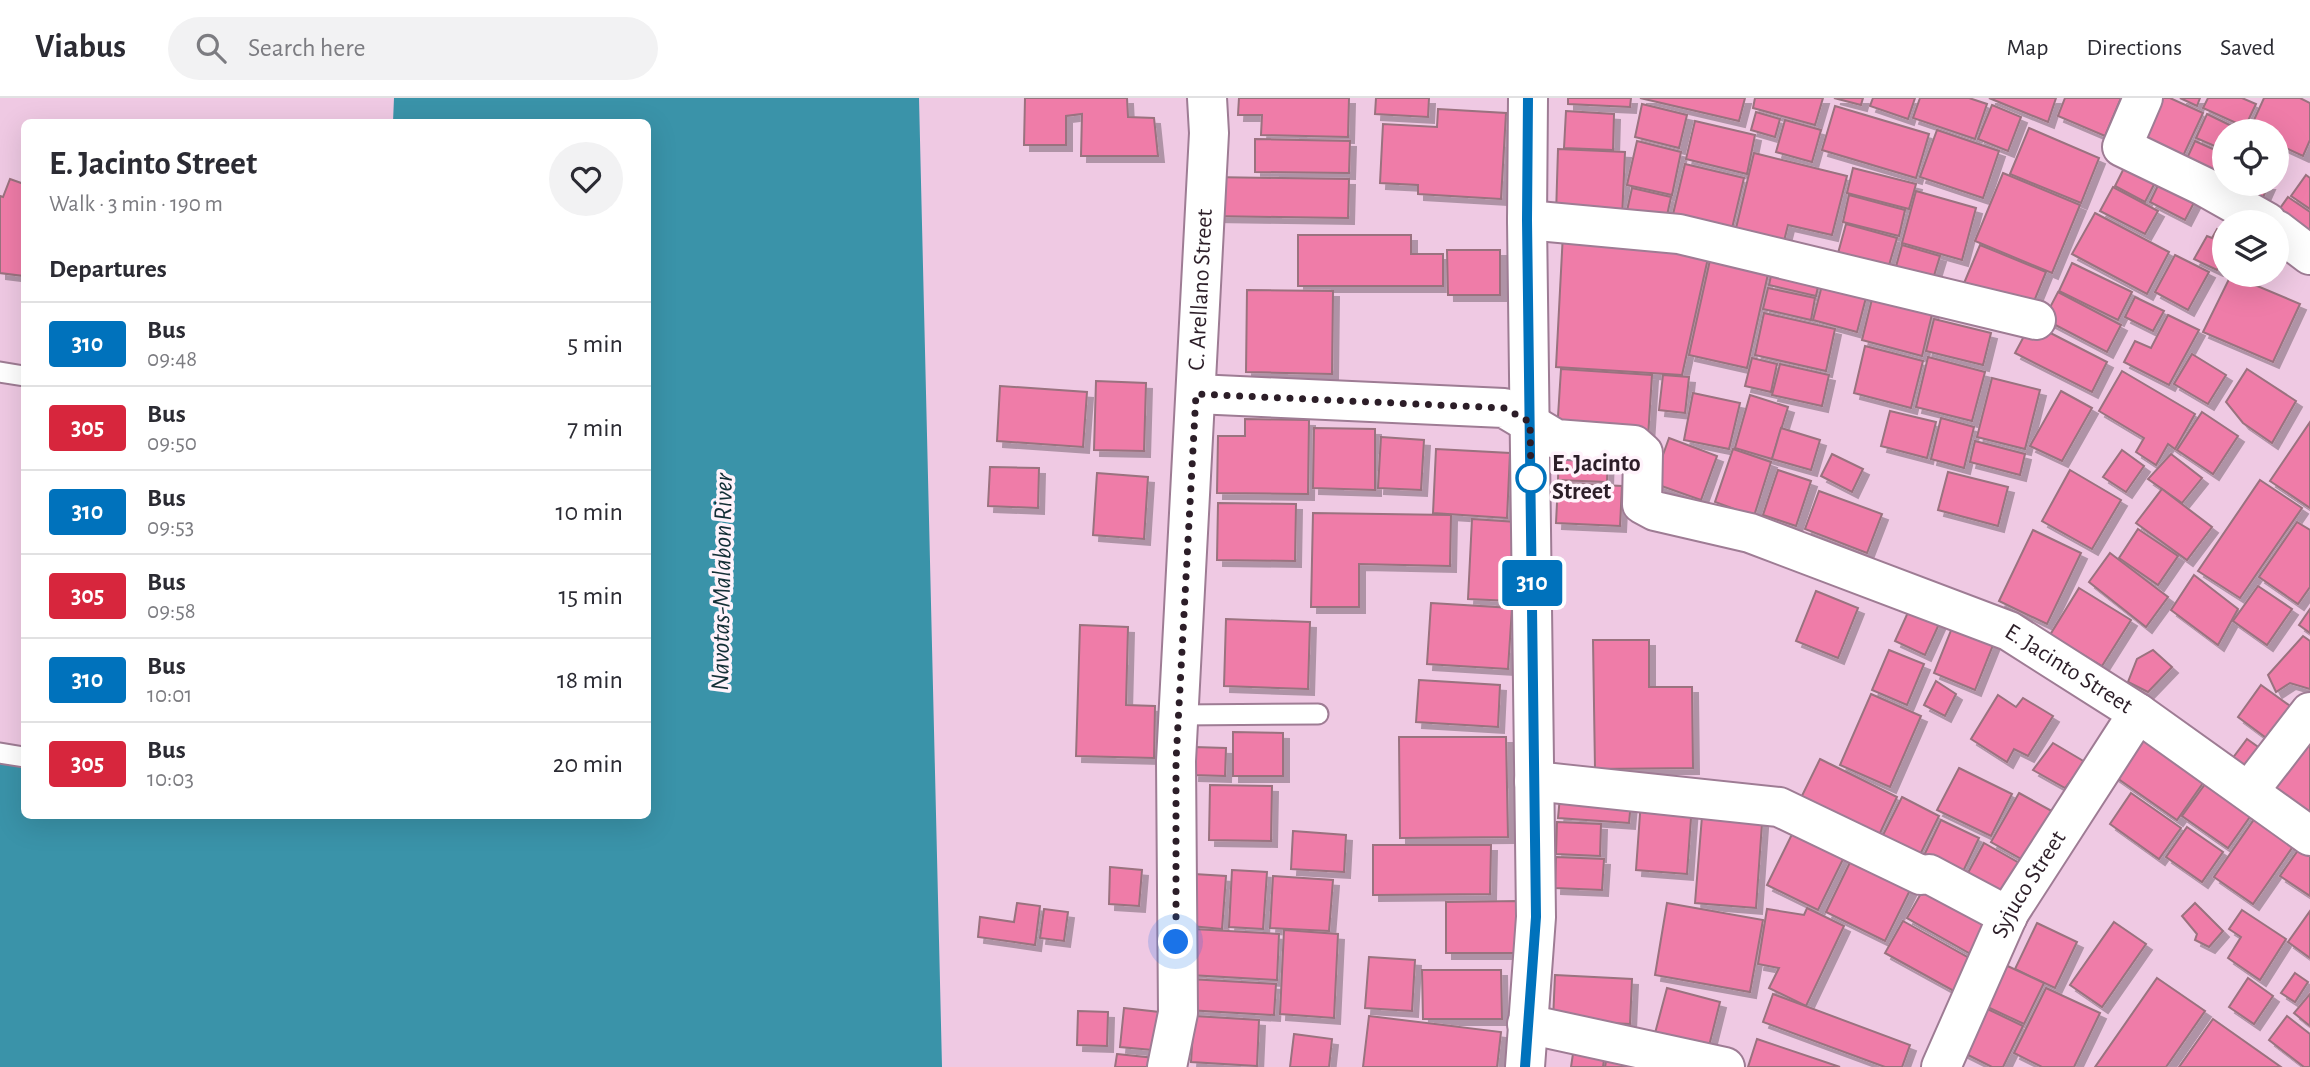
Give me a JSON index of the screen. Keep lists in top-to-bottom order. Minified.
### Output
{"streets":{"street":["C. Arellano Street","E. Jacinto Street","Syjuco Street"]},"crossings":[["E. Jacinto Street","Syjuco Street"]],"water":["Navotas-Malabon River"],"places":["E. Jacinto Street"],"lines":["bus line 310"],"page":{"header":"Viabus","search":"Search here","nav":["Map","Directions","Saved"],"on_map":"310","heading":[["E. Jacinto Street","Walk · 3 min · 190 m"],"Departures"],"list":[{"mark":"310","name":"Bus","note":"09:48","value":"5 min"},{"mark":"305","name":"Bus","note":"09:50","value":"7 min"},{"mark":"310","name":"Bus","note":"09:53","value":"10 min"},{"mark":"305","name":"Bus","note":"09:58","value":"15 min"},{"mark":"310","name":"Bus","note":"10:01","value":"18 min"},{"mark":"305","name":"Bus","note":"10:03","value":"20 min"}]}}
